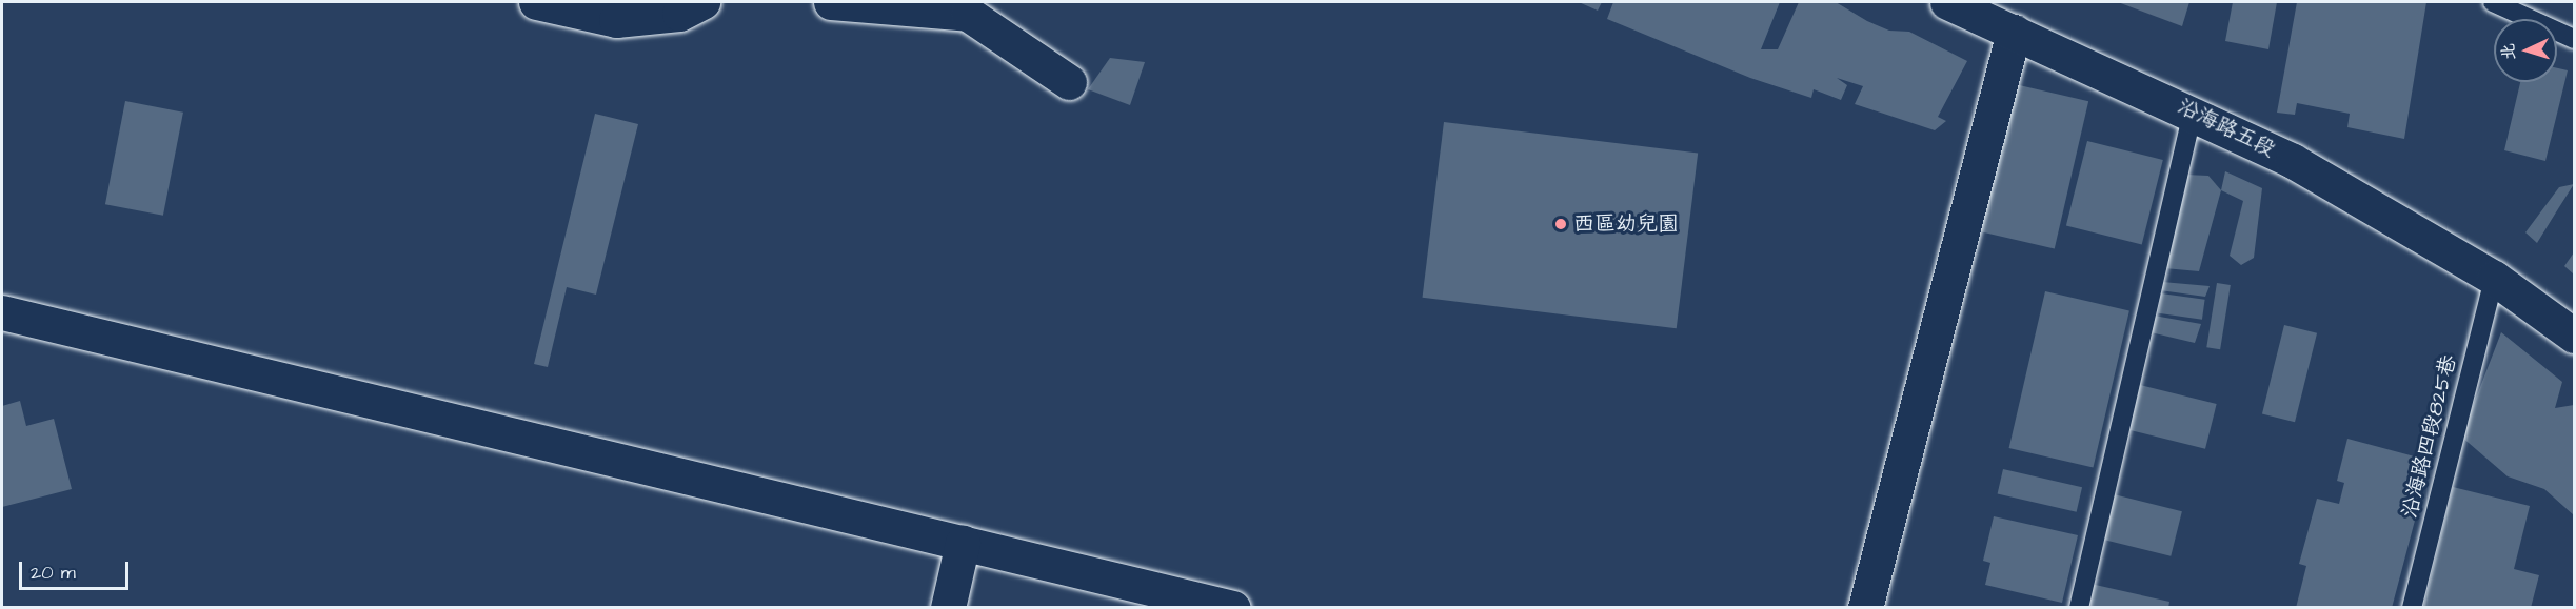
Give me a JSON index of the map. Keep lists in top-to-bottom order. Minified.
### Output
{"streets":{"street":["沿海路五段"],"lane":["沿海路四段825巷"]},"crossings":[["沿海路五段","沿海路四段825巷"]],"places":["西區幼兒園"],"scale_bar":"20 m","north":"left"}
